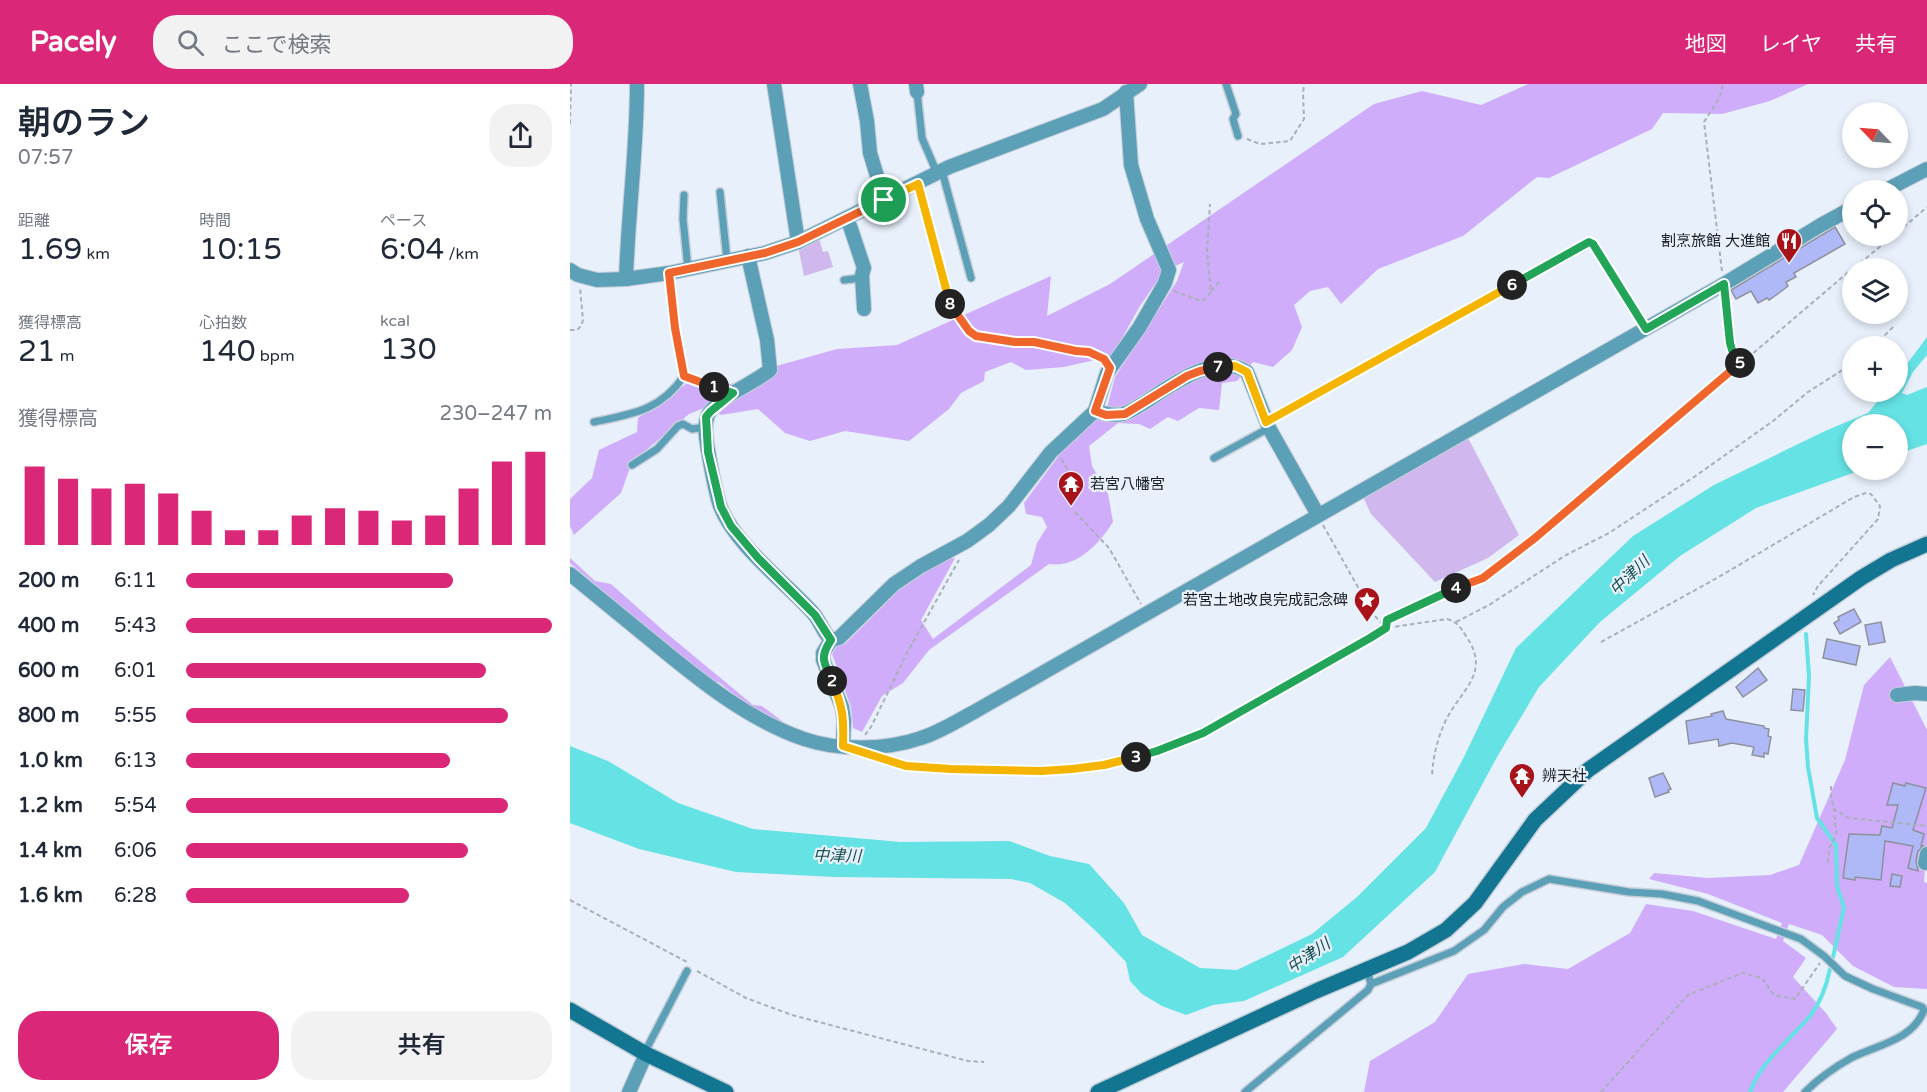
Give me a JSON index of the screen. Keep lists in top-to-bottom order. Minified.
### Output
{"water":["中津川"],"places":{"restaurant":["割烹旅館 大進館"],"temple":["若宮八幡宮","辨天社"],"place":["若宮土地改良完成記念碑"]},"north":"top left","page":{"header":"Pacely","search":"ここで検索","nav":["地図","レイヤ","共有"],"heading":["朝のラン","07:57"],"map_buttons":["+","−"],"stats":[["距離","1.69 km"],["時間","10:15"],["ペース","6:04 /km"],["獲得標高","21 m"],["心拍数","140 bpm"],["kcal","130"]],"pins":["6","8","5","7","1","4","2","3"],"chart":["獲得標高","230–247 m"],"list":[{"name":"200 m","note":"6:11"},{"name":"400 m","note":"5:43"},{"name":"600 m","note":"6:01"},{"name":"800 m","note":"5:55"},{"name":"1.0 km","note":"6:13"},{"name":"1.2 km","note":"5:54"},{"name":"1.4 km","note":"6:06"},{"name":"1.6 km","note":"6:28"}],"buttons":["保存","共有"]}}
